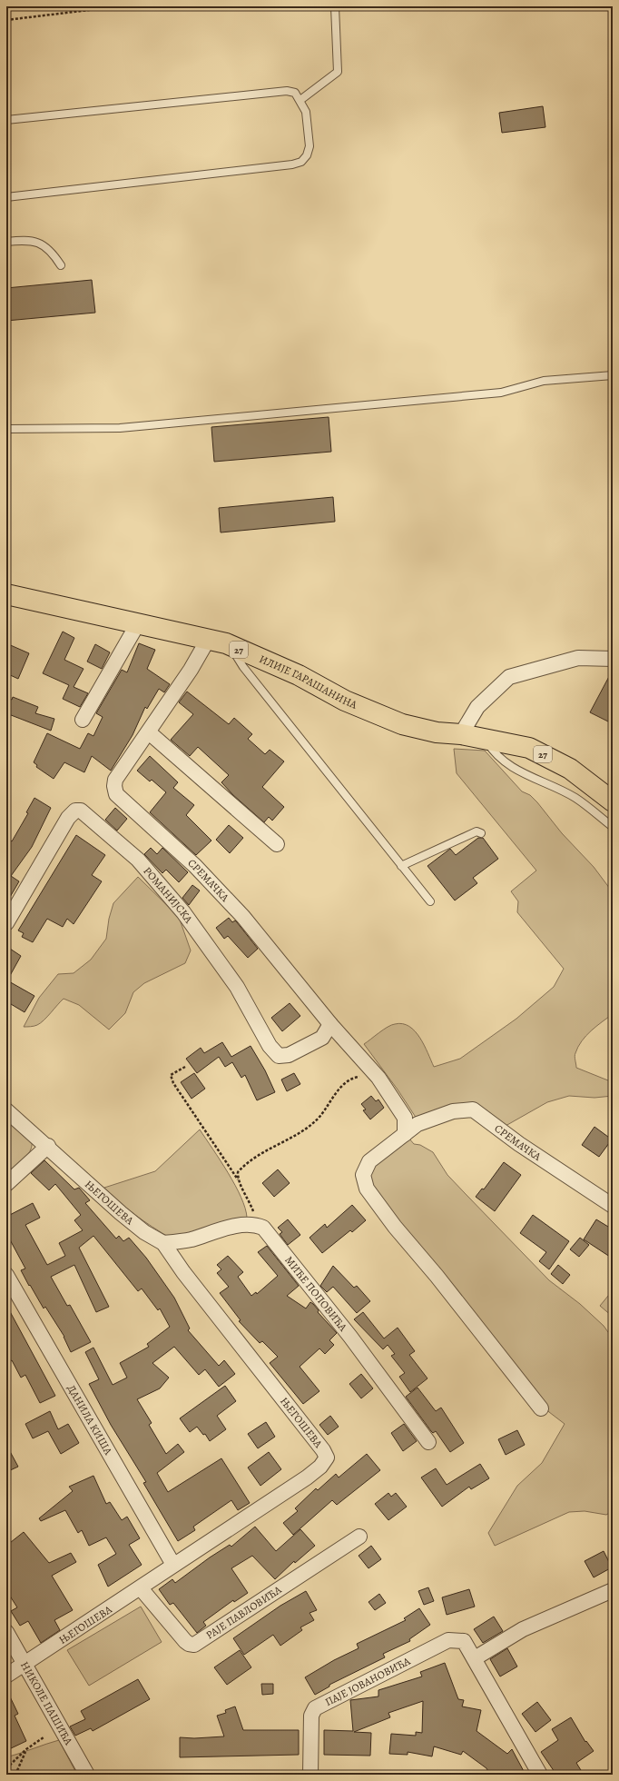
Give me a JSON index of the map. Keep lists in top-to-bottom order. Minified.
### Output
{"streets":{"main road":["27","ИЛИЈЕ ГАРАШАНИНА"],"street":["СРЕМАЧКА","РОМАНИЈСКА","ЊЕГОШЕВА","МИЋЕ ПОПОВИЋА","ДАНИЛА КИША","РАЈЕ ПАВЛОВИЋА","ПАЈЕ ЈОВАНОВИЋА","НИКОЛЕ ПАШИЋА"]},"crossings":[["27","ИЛИЈЕ ГАРАШАНИНА"],["ИЛИЈЕ ГАРАШАНИНА","СРЕМАЧКА"],["СРЕМАЧКА","РОМАНИЈСКА"],["ЊЕГОШЕВА","ДАНИЛА КИША"],["ЊЕГОШЕВА","РАЈЕ ПАВЛОВИЋА"],["ЊЕГОШЕВА","НИКОЛЕ ПАШИЋА"]]}
